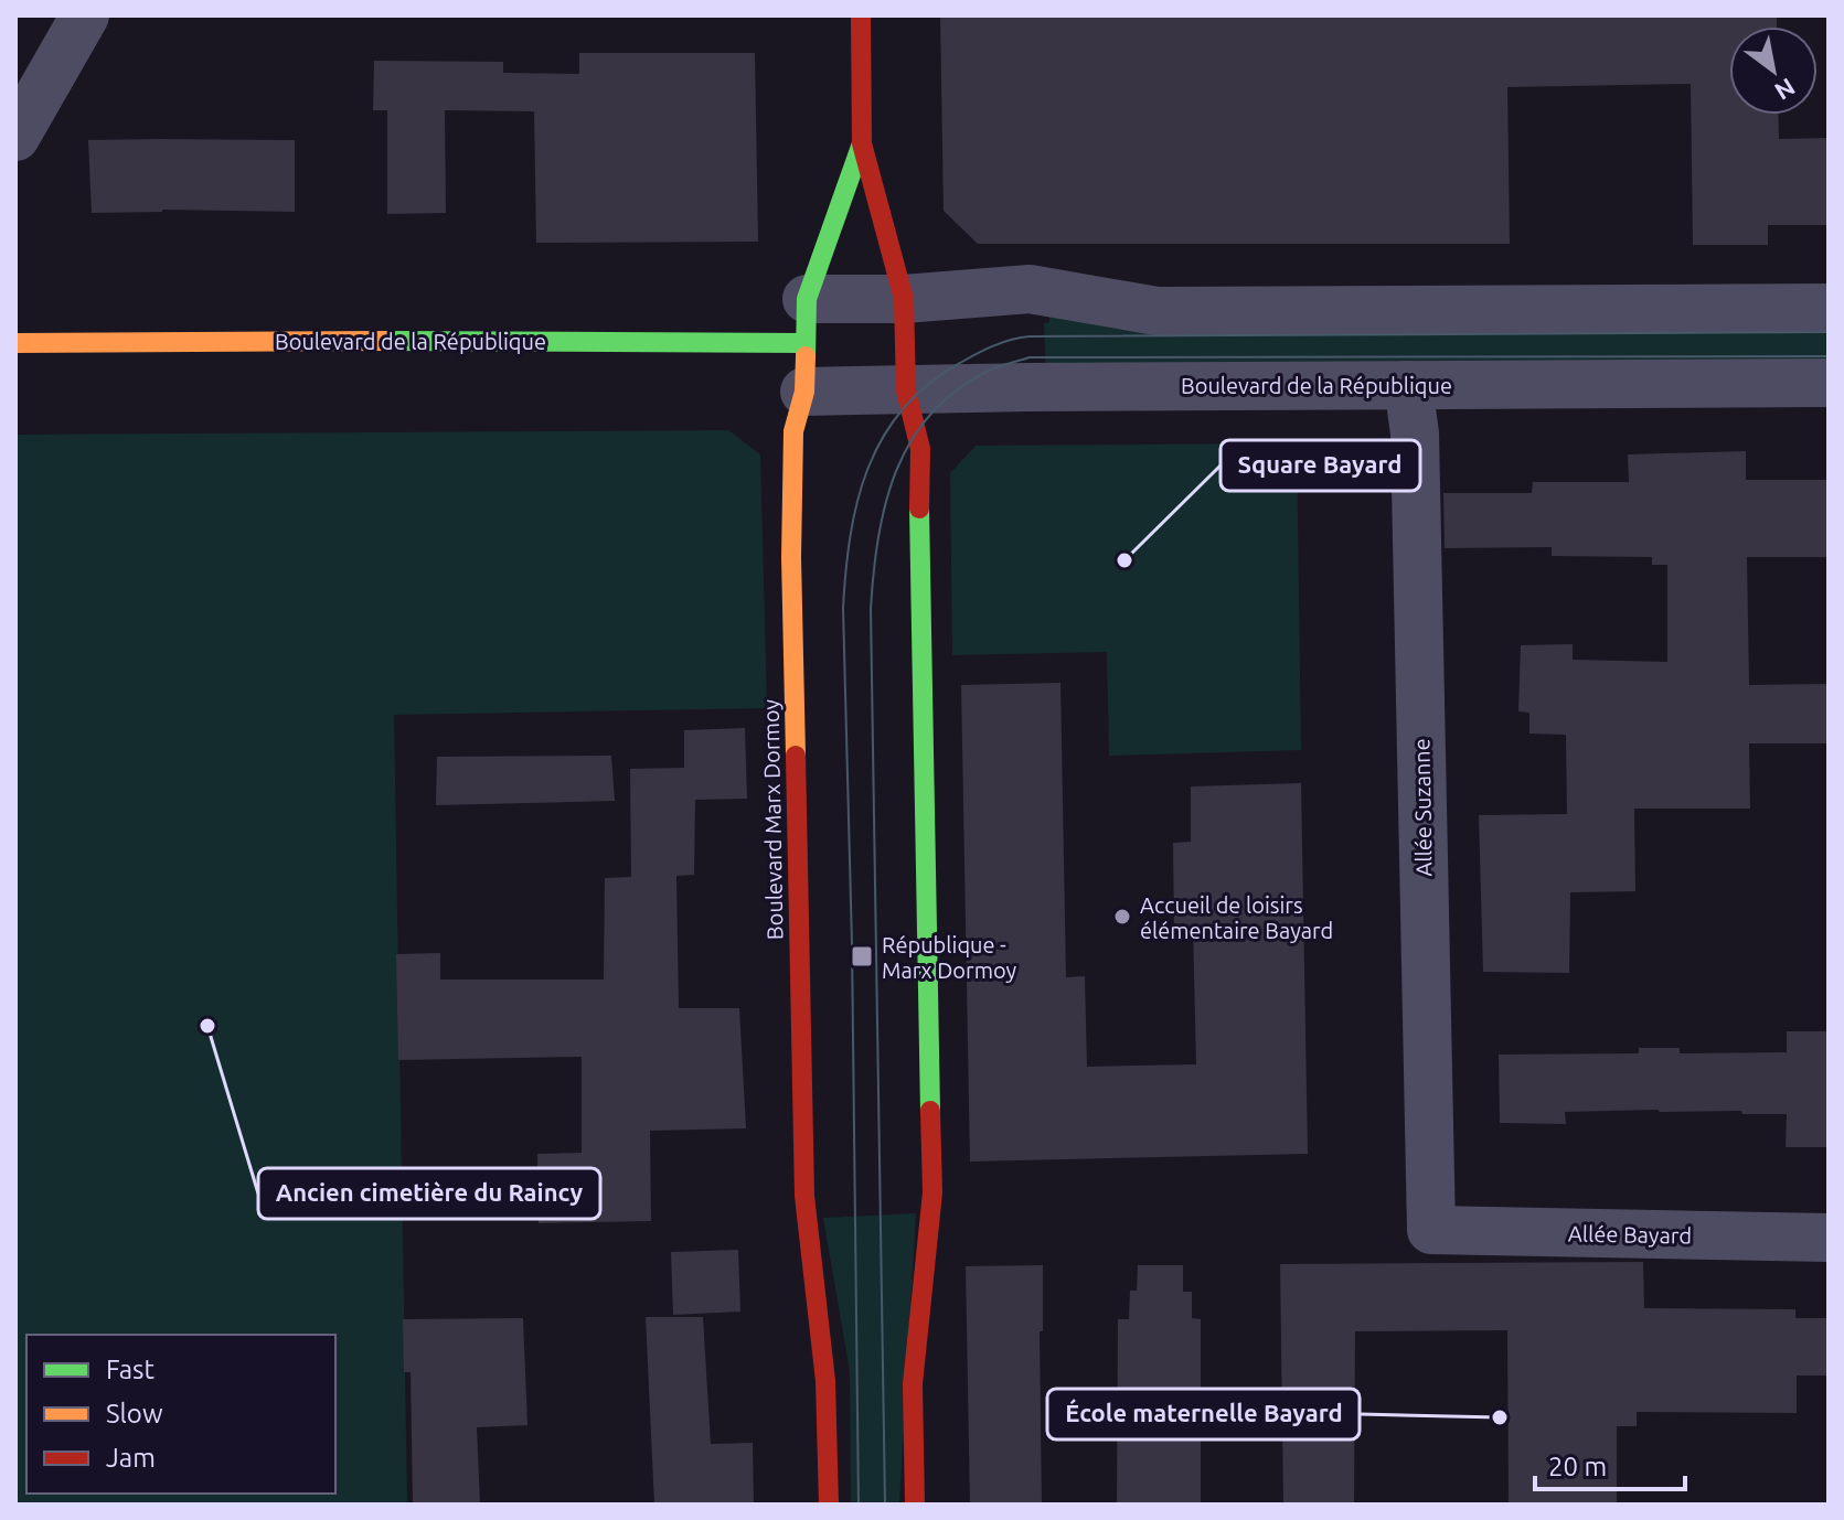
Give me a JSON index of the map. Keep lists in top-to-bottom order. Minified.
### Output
{"streets":{"main road":["Boulevard de la République","Boulevard Marx Dormoy"],"street":["Allée Suzanne","Allée Bayard"]},"crossings":[["Boulevard de la République","Allée Suzanne"],["Boulevard de la République","Boulevard Marx Dormoy"],["Allée Suzanne","Allée Bayard"]],"places":{"other":["Square Bayard","Accueil de loisirs élémentaire Bayard","Ancien cimetière du Raincy","École maternelle Bayard"],"transit":["République - Marx Dormoy"]},"legend":["Fast","Slow","Jam"],"scale_bar":"20 m","north":"bottom right"}
